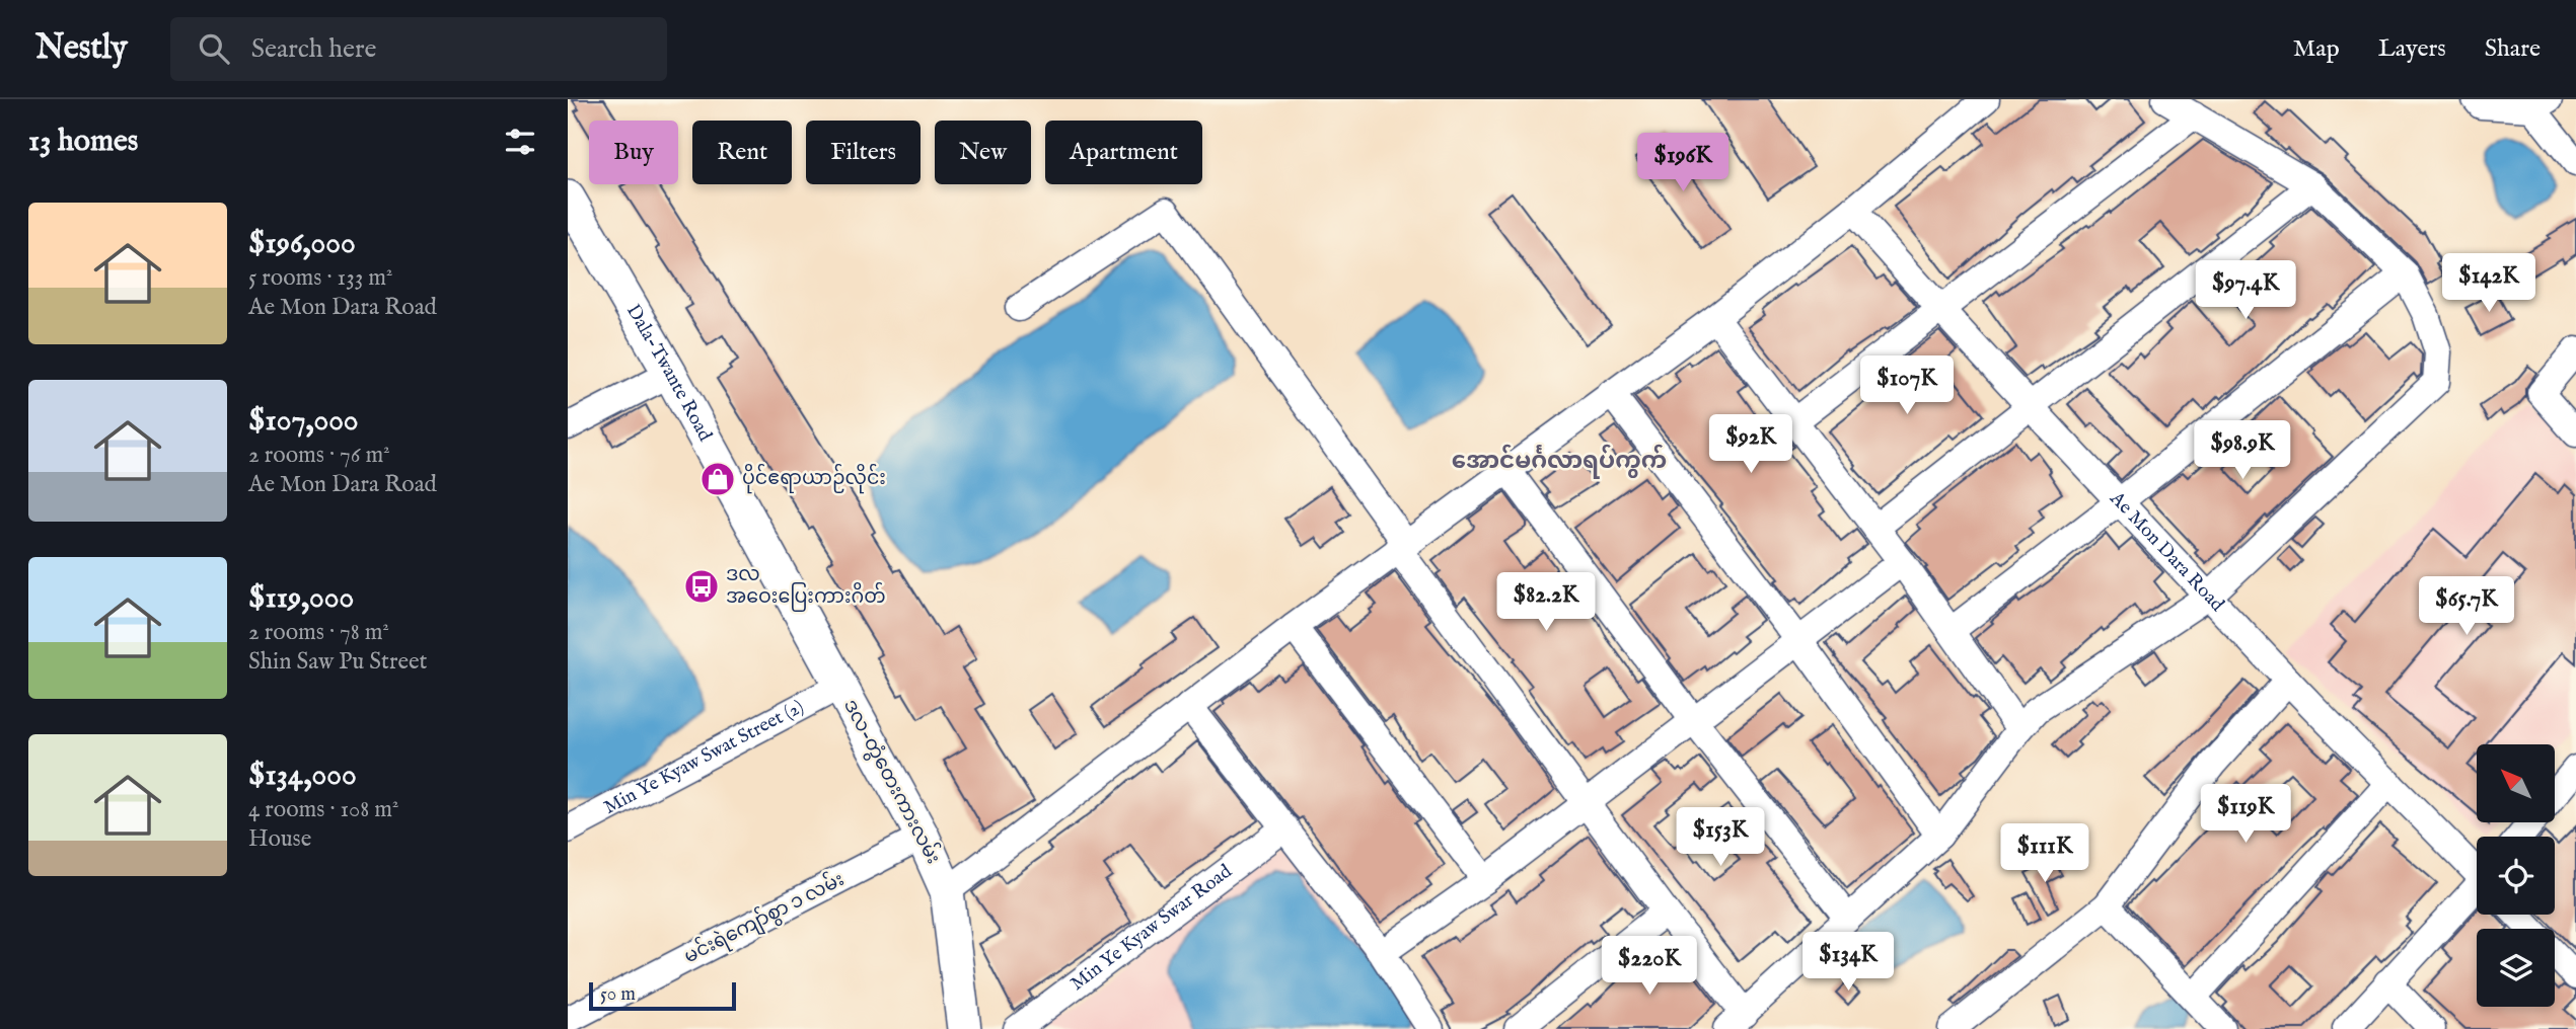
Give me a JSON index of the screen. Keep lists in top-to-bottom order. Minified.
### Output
{"streets":{"main road":["Dala-Twante Road","ဒလ-တွံတေးကားလမ်း"],"street":["Ae Mon Dara Road","Min Ye Kyaw Swat Street (2)","မင်းရဲကျော်စွာ ၁ လမ်း","Min Ye Kyaw Swar Road"]},"crossings":[["Dala-Twante Road","ဒလ-တွံတေးကားလမ်း"],["Min Ye Kyaw Swat Street (2)","ဒလ-တွံတေးကားလမ်း"],["ဒလ-တွံတေးကားလမ်း","မင်းရဲကျော်စွာ ၁ လမ်း"]],"districts":["အောင်မင်္ဂလာရပ်ကွက်"],"places":{"shop":["ပိုင်ဧရာယာဉ်လိုင်း"],"bus stop":["ဒလ အဝေးပြေးကားဂိတ်"]},"scale_bar":"50 m","north":"top left","page":{"header":"Nestly","search":"Search here","nav":["Map","Layers","Share"],"heading":"13 homes","chip":["Buy","Rent","Filters","New","Apartment"],"price":["$196K","$142K","$97.4K","$107K","$92K","$98.9K","$82.2K","$65.7K","$119K","$153K","$111K","$134K","$220K"],"list":[{"name":"$196,000","note":"5 rooms · 133 m² · Ae Mon Dara Road"},{"name":"$107,000","note":"2 rooms · 76 m² · Ae Mon Dara Road"},{"name":"$119,000","note":"2 rooms · 78 m² · Shin Saw Pu Street"},{"name":"$134,000","note":"4 rooms · 108 m² · House"}],"scale":"50 m"}}
